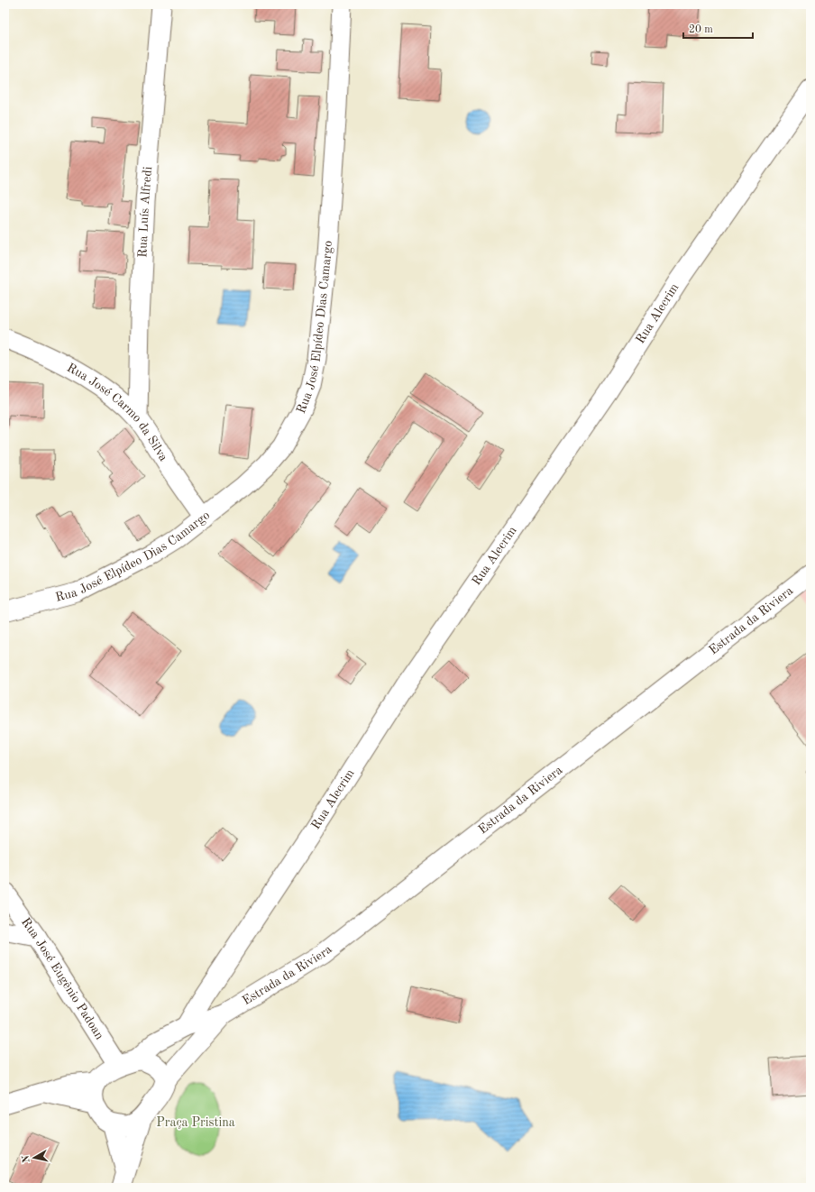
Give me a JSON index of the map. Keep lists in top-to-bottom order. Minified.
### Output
{"streets":{"street":["Rua Luís Alfredi","Rua Alecrim","Rua José Elpídeo Dias Camargo","Rua José Carmo da Silva","Estrada da Riviera","Rua José Eugênio Padoan"]},"crossings":[["Rua Luís Alfredi","Rua José Carmo da Silva"],["Rua Alecrim","Estrada da Riviera"],["Rua José Elpídeo Dias Camargo","Rua José Carmo da Silva"],["Estrada da Riviera","Rua José Eugênio Padoan"]],"parks":["Praça Pristina"],"scale_bar":"20 m","north":"left"}
